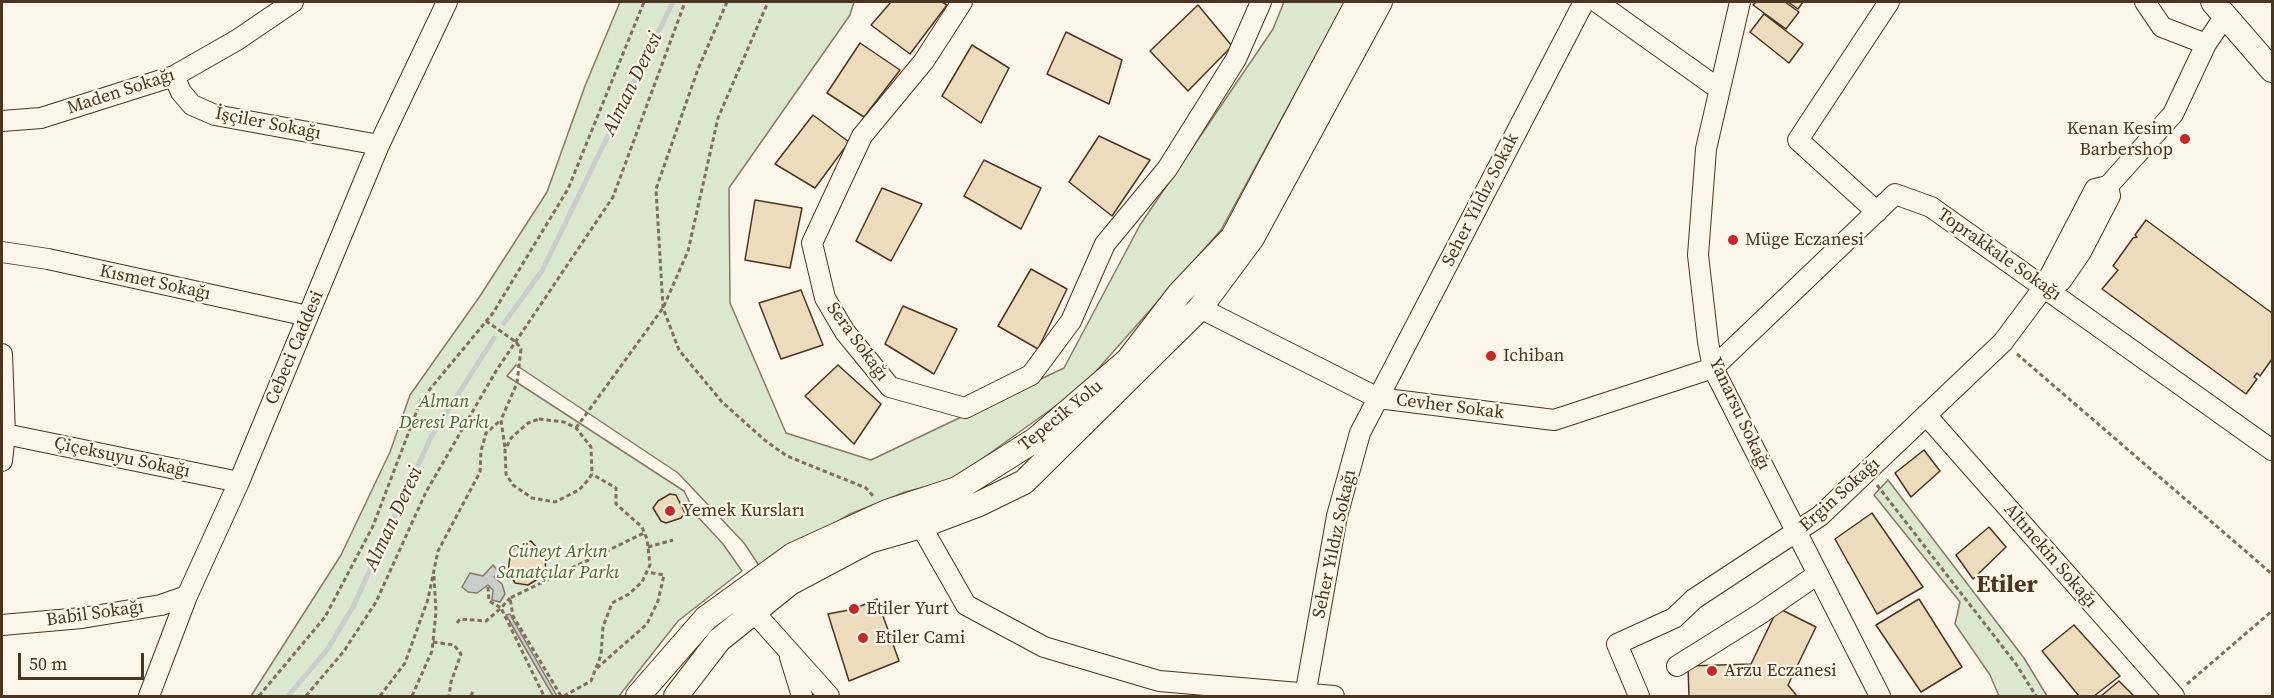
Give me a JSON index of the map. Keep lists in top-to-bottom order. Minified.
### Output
{"streets":{"main road":["Tepecik Yolu"],"street":["Maden Sokağı","İşçiler Sokağı","Seher Yıldız Sokak","Toprakkale Sokağı","Kısmet Sokağı","Sera Sokağı","Cebeci Caddesi","Cevher Sokak","Yanarsu Sokağı","Çiçeksuyu Sokağı","Ergin Sokağı","Seher Yıldız Sokağı","Altınekin Sokağı","Babil Sokağı"]},"crossings":[["Maden Sokağı","İşçiler Sokağı"],["İşçiler Sokağı","Cebeci Caddesi"],["Seher Yıldız Sokak","Cevher Sokak"],["Seher Yıldız Sokak","Seher Yıldız Sokağı"],["Toprakkale Sokağı","Cevher Sokak"],["Toprakkale Sokağı","Yanarsu Sokağı"],["Toprakkale Sokağı","Ergin Sokağı"],["Kısmet Sokağı","Cebeci Caddesi"],["Cebeci Caddesi","Çiçeksuyu Sokağı"],["Cebeci Caddesi","Babil Sokağı"],["Cevher Sokak","Yanarsu Sokağı"],["Cevher Sokak","Tepecik Yolu"],["Cevher Sokak","Seher Yıldız Sokağı"],["Yanarsu Sokağı","Ergin Sokağı"],["Ergin Sokağı","Altınekin Sokağı"]],"districts":["Etiler"],"water":["Alman Deresi"],"parks":["Alman Deresi Parkı","Cüneyt Arkın Sanatçılar Parkı"],"places":["Kenan Kesim Barbershop","Müge Eczanesi","Ichiban","Yemek Kursları","Etiler Yurt","Etiler Cami","Arzu Eczanesi"],"scale_bar":"50 m"}
